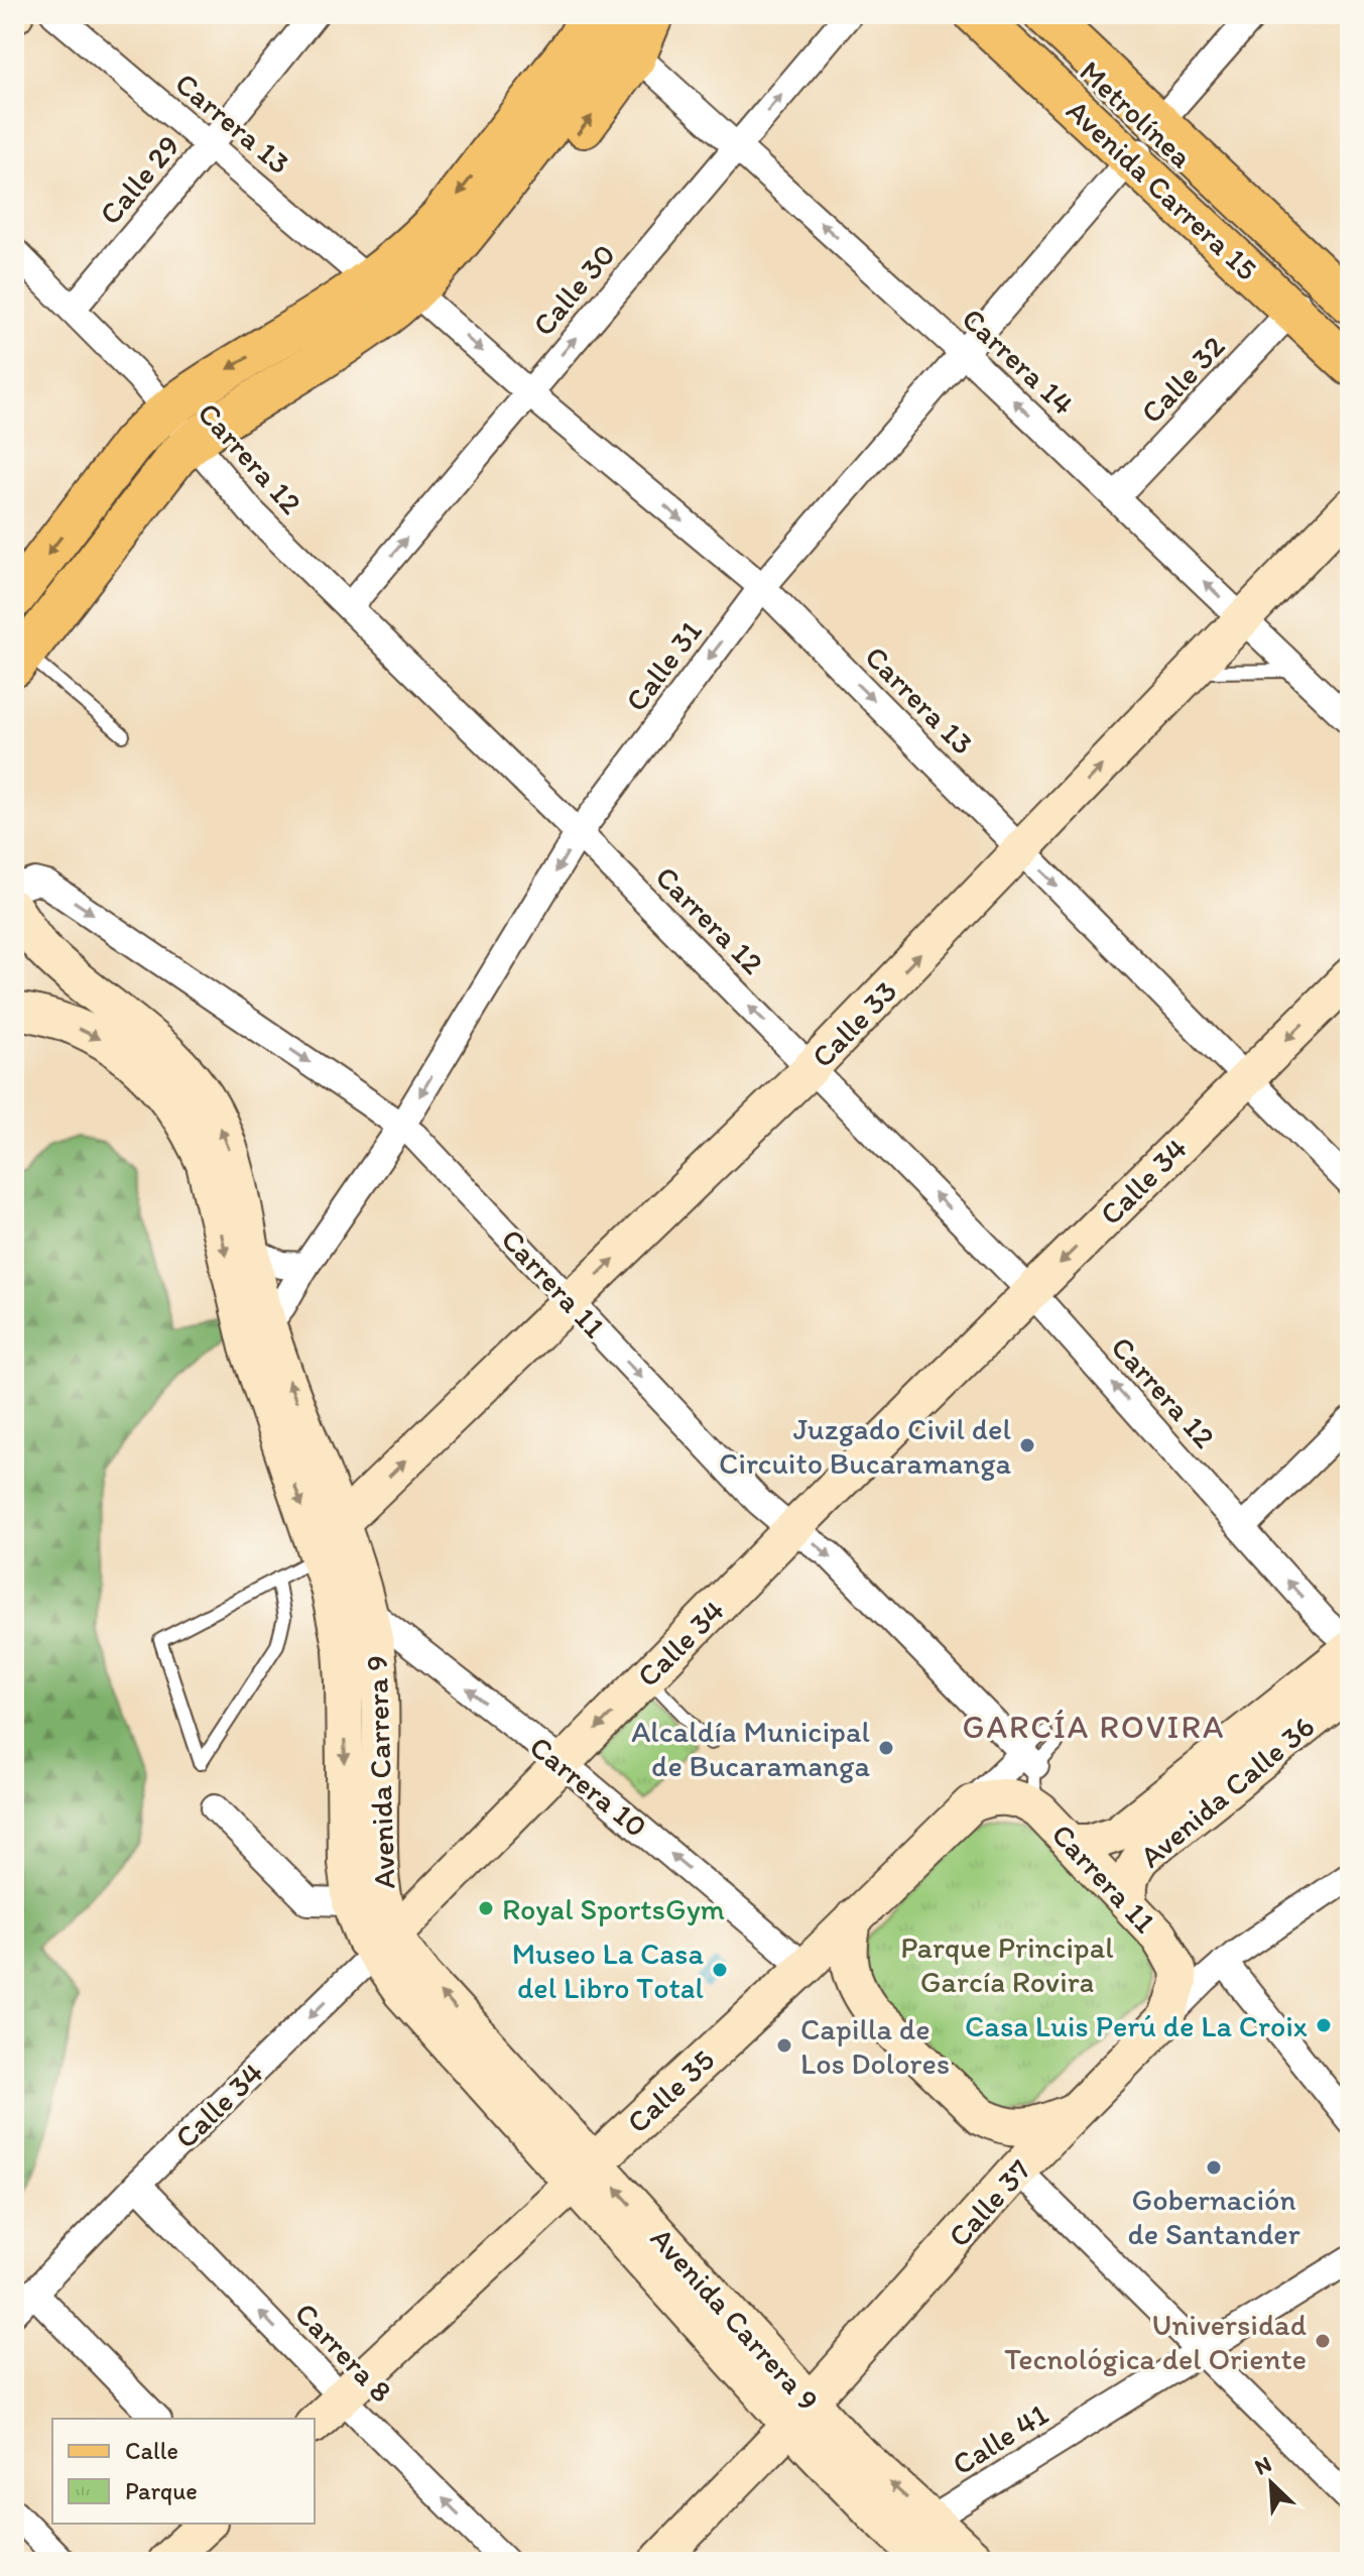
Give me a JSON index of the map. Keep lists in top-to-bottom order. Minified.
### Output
{"streets":{"main road":["Avenida Carrera 15","Calle 33","Calle 34","Carrera 11","Avenida Carrera 9","Avenida Calle 36","Calle 35","Calle 37"],"street":["Carrera 13","Calle 29","Calle 30","Carrera 14","Calle 32","Carrera 12","Calle 31","Carrera 10","Carrera 8","Calle 41"],"lane":["Metrolínea"]},"crossings":[["Metrolínea","Avenida Carrera 15"],["Metrolínea","Calle 31"],["Carrera 13","Calle 29"],["Carrera 13","Calle 30"],["Carrera 13","Calle 31"],["Carrera 13","Calle 33"],["Carrera 13","Calle 34"],["Calle 29","Carrera 12"],["Avenida Carrera 15","Calle 32"],["Avenida Carrera 15","Calle 31"],["Calle 30","Carrera 14"],["Calle 30","Carrera 12"],["Carrera 14","Calle 32"],["Carrera 14","Calle 31"],["Carrera 14","Calle 33"],["Carrera 12","Calle 31"],["Carrera 12","Calle 33"],["Carrera 12","Calle 34"],["Carrera 12","Avenida Calle 36"],["Calle 31","Carrera 11"],["Calle 31","Avenida Carrera 9"],["Calle 33","Carrera 11"],["Calle 33","Avenida Carrera 9"],["Calle 34","Carrera 11"],["Calle 34","Avenida Carrera 9"],["Calle 34","Carrera 10"],["Calle 34","Carrera 8"],["Carrera 11","Avenida Calle 36"],["Carrera 11","Calle 35"],["Carrera 11","Calle 37"],["Avenida Carrera 9","Carrera 10"],["Avenida Carrera 9","Calle 35"],["Avenida Carrera 9","Calle 37"],["Avenida Carrera 9","Calle 41"],["Carrera 10","Calle 35"],["Calle 35","Carrera 8"]],"one_way":["Carrera 13","Calle 30","Carrera 14","Carrera 12","Calle 31","Calle 33","Calle 34","Carrera 11","Carrera 10"],"districts":["GARCÍA ROVIRA"],"parks":["Parque Principal García Rovira"],"places":["Juzgado Civil del Circuito Bucaramanga","Alcaldía Municipal de Bucaramanga","Royal SportsGym","Museo La Casa del Libro Total","Casa Luis Perú de La Croix","Capilla de Los Dolores","Gobernación de Santander","Universidad Tecnológica del Oriente"],"legend":["Calle","Parque"],"north":"top left"}
